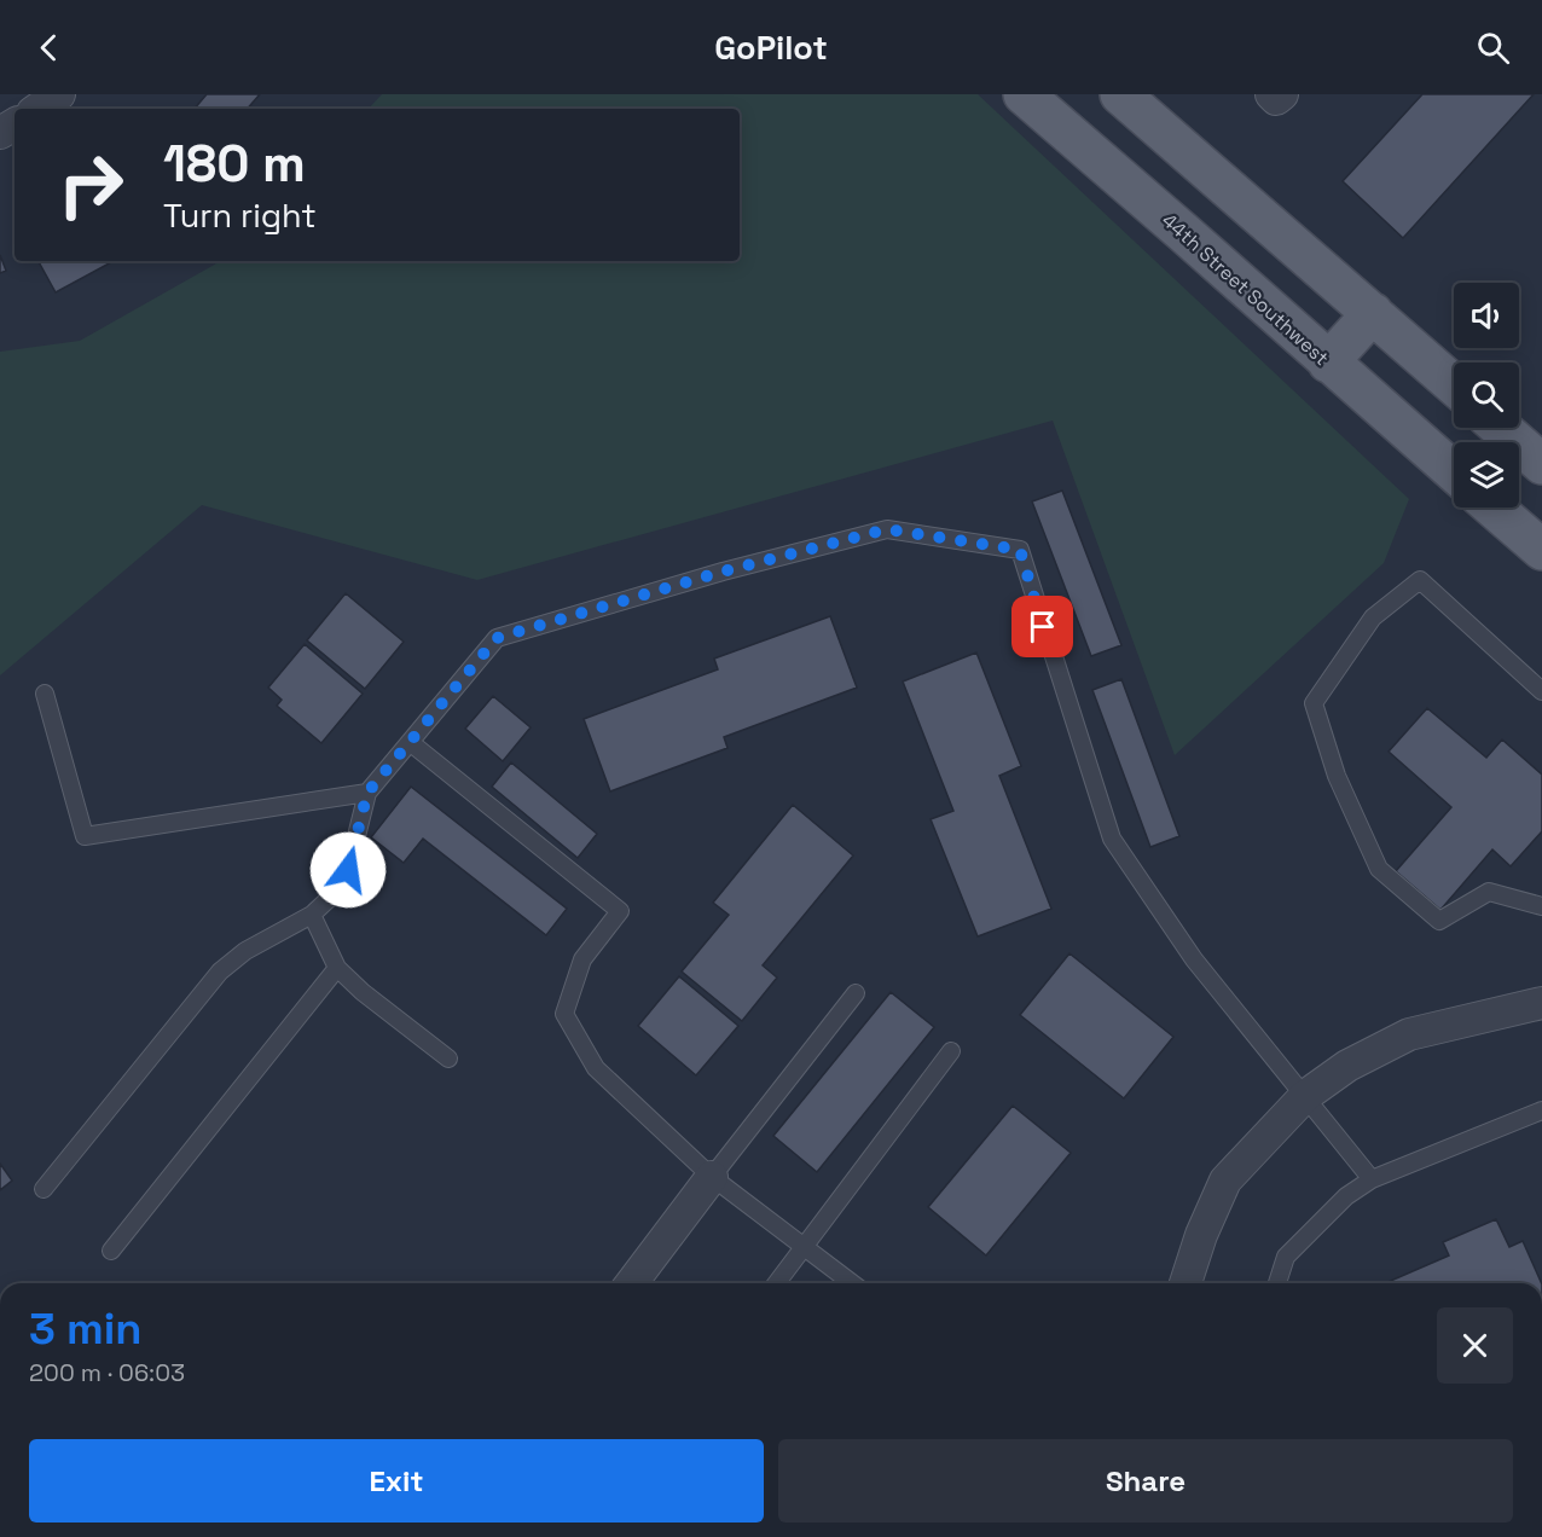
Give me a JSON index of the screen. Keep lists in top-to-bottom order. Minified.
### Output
{"streets":{"main road":["44th Street Southwest"]},"page":{"header":"GoPilot","turn":["180 m","Turn right"],"heading":["3 min","200 m · 06:03"],"buttons":["Exit","Share"]}}
